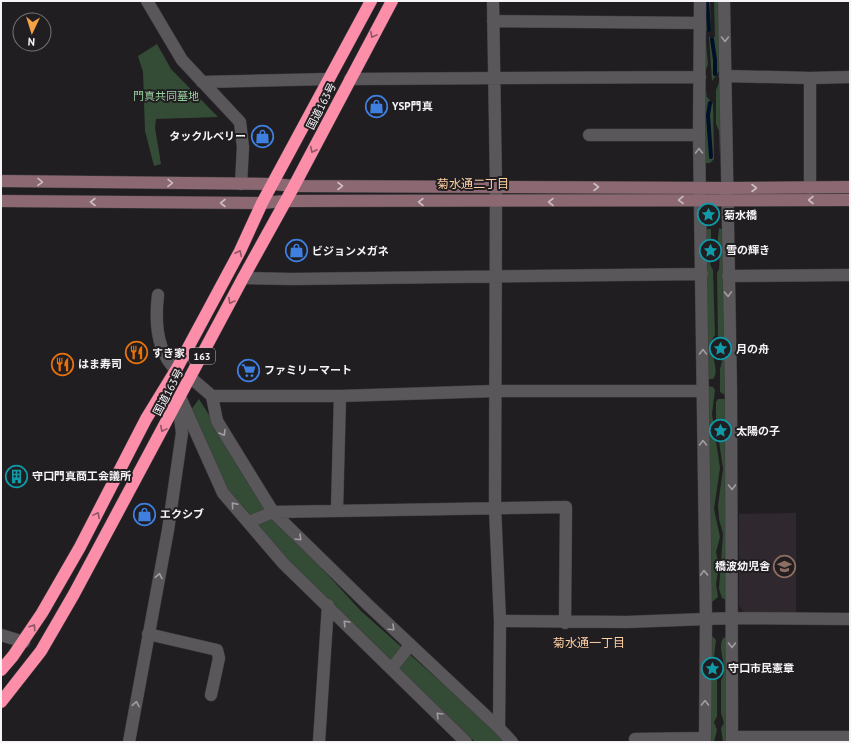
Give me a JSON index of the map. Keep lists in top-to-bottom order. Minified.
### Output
{"streets":{"highway":["国道163号","163"]},"districts":["菊水通二丁目","菊水通一丁目"],"parks":["門真共同墓地"],"places":{"shop":["YSP門真","タックルベリー","ビジョンメガネ","エクシブ"],"place":["菊水橋","雪の輝き","月の舟","太陽の子","守口市民憲章"],"restaurant":["すき家","はま寿司"],"supermarket":["ファミリーマート"],"building":["守口門真商工会議所"],"school or university":["橋波幼児舎"]},"north":"bottom"}
